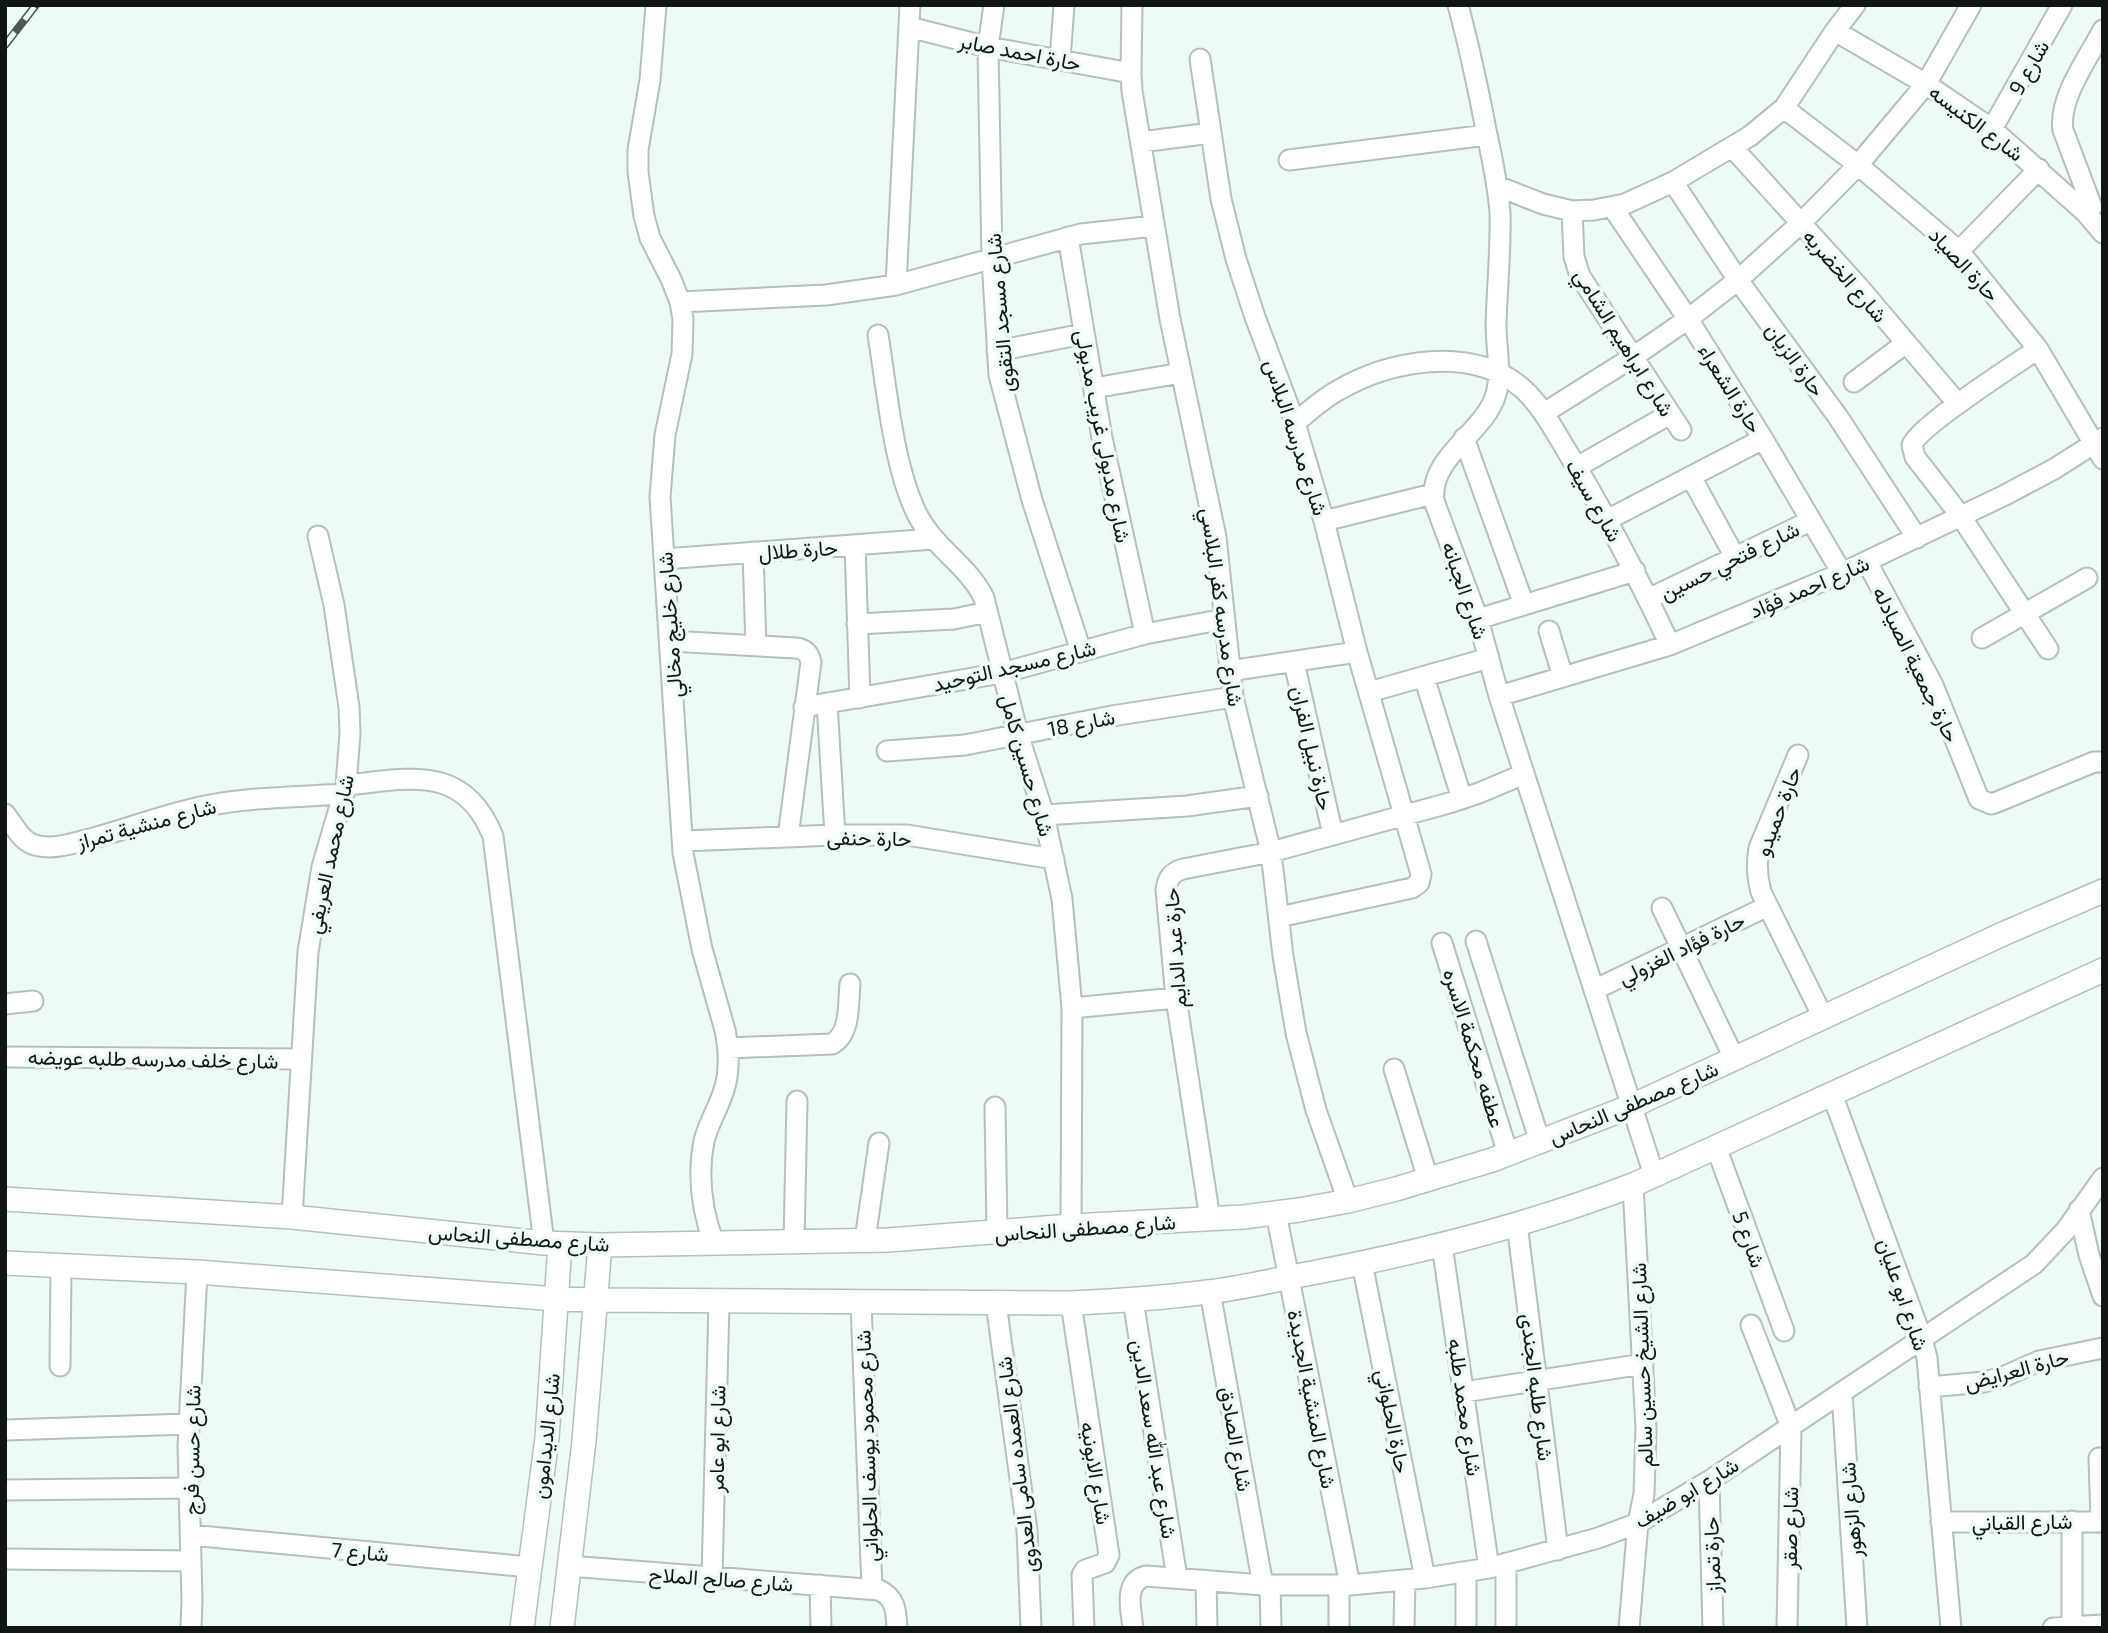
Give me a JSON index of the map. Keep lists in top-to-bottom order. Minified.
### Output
{"streets":{"street":["حارة احمد صابر","شارع 9","شارع الكنيسه","حارة الصياد","شارع الخضريه","شارع مسجد التقوى","شارع ابراهيم الشامي","حارة الزيان","حارة الشعراء","شارع مدبولى غريب مدبولى","شارع مدرسه البلاس","شارع سيف","حارة طلال","شارع فتحي حسين","شارع احمد فؤاد","شارع الجبانه","شارع مدرسه كفر البلاسي","شارع خليج مخالي","حارة جمعية الصيادله","شارع مسجد التوحيد","شارع 18","حارة نبيل الفران","شارع حسين كامل","حارة حميدو","شارع منشية تمراز","حارة حنفى","شارع محمد العريفي","حارة عبد الدايم","حارة فؤاد الغزولي","عطفه محكمة الاسره","شارع خلف مدرسه طلبه عويضه","شارع مصطفى النحاس","شارع 5","شارع ابو عليان","شارع الشيخ حسين سالم","حارة العرايض","شارع طلبه الجندى","شارع المنشية الجديدة","شارع محمد طلبه","حارة الحلواني","شارع الديدامون","شارع ابو عامر","شارع عبد الله سعد الدين","شارع الصادق","شارع محمود يوسف الحلواني","شارع حسن فرج","شارع العمده سامى العدوى","شارع الابونيه","شارع ابو ضيف","شارع الزهور","شارع القباني","شارع صقر","شارع 7","حارة تمراز","شارع صالح الملاح"]},"crossings":[["حارة احمد صابر","شارع مسجد التقوى"],["حارة احمد صابر","شارع مدرسه كفر البلاسي"],["شارع 9","شارع الكنيسه"],["حارة الصياد","شارع احمد فؤاد"],["شارع مسجد التقوى","شارع مسجد التوحيد"],["شارع ابراهيم الشامي","شارع سيف"],["حارة الزيان","شارع احمد فؤاد"],["حارة الشعراء","شارع فتحي حسين"],["حارة الشعراء","شارع احمد فؤاد"],["شارع مدبولى غريب مدبولى","شارع مسجد التوحيد"],["شارع مدرسه البلاس","شارع مدرسه كفر البلاسي"],["شارع مدرسه البلاس","حارة عبد الدايم"],["شارع سيف","شارع فتحي حسين"],["شارع سيف","شارع احمد فؤاد"],["حارة طلال","شارع خليج مخالي"],["حارة طلال","شارع حسين كامل"],["شارع احمد فؤاد","شارع الجبانه"],["شارع احمد فؤاد","حارة جمعية الصيادله"],["شارع الجبانه","حارة عبد الدايم"],["شارع الجبانه","حارة فؤاد الغزولي"],["شارع الجبانه","شارع مصطفى النحاس"],["شارع الجبانه","شارع الشيخ حسين سالم"],["شارع مدرسه كفر البلاسي","شارع مسجد التوحيد"],["شارع مدرسه كفر البلاسي","شارع 18"],["شارع مدرسه كفر البلاسي","حارة عبد الدايم"],["شارع مدرسه كفر البلاسي","شارع مصطفى النحاس"],["شارع خليج مخالي","حارة حنفى"],["شارع خليج مخالي","شارع مصطفى النحاس"],["شارع مسجد التوحيد","شارع حسين كامل"],["شارع 18","شارع حسين كامل"],["حارة نبيل الفران","حارة عبد الدايم"],["شارع حسين كامل","حارة حنفى"],["شارع حسين كامل","شارع مصطفى النحاس"],["حارة حميدو","حارة فؤاد الغزولي"],["حارة حميدو","شارع مصطفى النحاس"],["شارع منشية تمراز","شارع محمد العريفي"],["شارع منشية تمراز","شارع مصطفى النحاس"],["شارع منشية تمراز","شارع الديدامون"],["شارع محمد العريفي","شارع خلف مدرسه طلبه عويضه"],["شارع محمد العريفي","شارع مصطفى النحاس"],["حارة عبد الدايم","شارع مصطفى النحاس"],["عطفه محكمة الاسره","شارع مصطفى النحاس"],["شارع مصطفى النحاس","شارع المنشية الجديدة"],["شارع مصطفى النحاس","شارع الديدامون"],["شارع ابو عليان","حارة العرايض"],["شارع ابو عليان","شارع ابو ضيف"],["شارع ابو عليان","شارع القباني"],["شارع الشيخ حسين سالم","شارع ابو ضيف"],["شارع طلبه الجندى","شارع ابو ضيف"],["شارع المنشية الجديدة","شارع ابو ضيف"],["شارع محمد طلبه","شارع ابو ضيف"],["حارة الحلواني","شارع ابو ضيف"],["شارع الديدامون","شارع 7"],["شارع الديدامون","شارع صالح الملاح"],["شارع ابو عامر","شارع صالح الملاح"],["شارع عبد الله سعد الدين","شارع ابو ضيف"],["شارع الصادق","شارع ابو ضيف"],["شارع محمود يوسف الحلواني","شارع صالح الملاح"],["شارع حسن فرج","شارع 7"],["شارع ابو ضيف","شارع الزهور"],["شارع ابو ضيف","شارع صقر"],["شارع ابو ضيف","حارة تمراز"]]}
